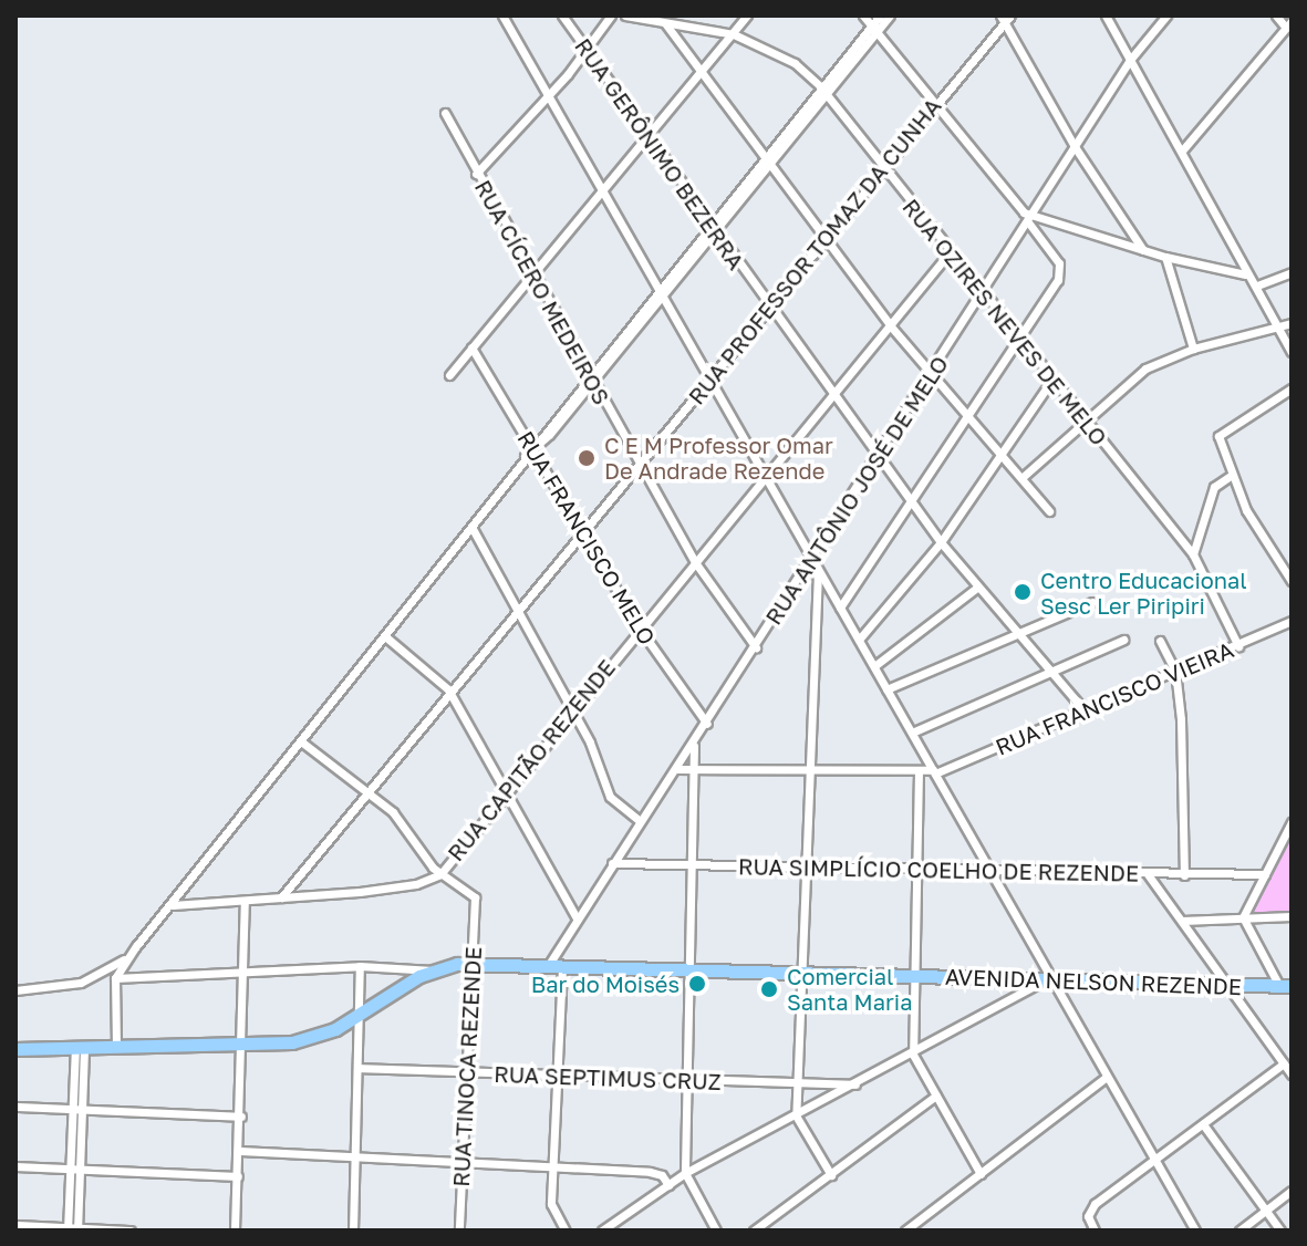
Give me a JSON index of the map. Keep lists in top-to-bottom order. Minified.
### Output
{"streets":{"main road":["AVENIDA NELSON REZENDE"],"street":["RUA GERÔNIMO BEZERRA","RUA PROFESSOR TOMAZ DA CUNHA","RUA CÍCERO MEDEIROS","RUA OZIRES NEVES DE MELO","RUA ANTÔNIO JOSÉ DE MELO","RUA FRANCISCO MELO","RUA FRANCISCO VIEIRA","RUA CAPITÃO REZENDE","RUA SIMPLÍCIO COELHO DE REZENDE","RUA TINOCA REZENDE","RUA SEPTIMUS CRUZ"]},"crossings":[["RUA GERÔNIMO BEZERRA","RUA PROFESSOR TOMAZ DA CUNHA"],["RUA GERÔNIMO BEZERRA","RUA ANTÔNIO JOSÉ DE MELO"],["RUA GERÔNIMO BEZERRA","RUA FRANCISCO VIEIRA"],["RUA GERÔNIMO BEZERRA","RUA CAPITÃO REZENDE"],["RUA PROFESSOR TOMAZ DA CUNHA","RUA CÍCERO MEDEIROS"],["RUA PROFESSOR TOMAZ DA CUNHA","RUA OZIRES NEVES DE MELO"],["RUA PROFESSOR TOMAZ DA CUNHA","RUA FRANCISCO MELO"],["RUA PROFESSOR TOMAZ DA CUNHA","RUA CAPITÃO REZENDE"],["RUA CÍCERO MEDEIROS","RUA ANTÔNIO JOSÉ DE MELO"],["RUA CÍCERO MEDEIROS","RUA CAPITÃO REZENDE"],["RUA OZIRES NEVES DE MELO","RUA ANTÔNIO JOSÉ DE MELO"],["RUA OZIRES NEVES DE MELO","RUA FRANCISCO VIEIRA"],["RUA OZIRES NEVES DE MELO","RUA CAPITÃO REZENDE"],["RUA ANTÔNIO JOSÉ DE MELO","RUA FRANCISCO MELO"],["RUA ANTÔNIO JOSÉ DE MELO","RUA FRANCISCO VIEIRA"],["RUA ANTÔNIO JOSÉ DE MELO","RUA SIMPLÍCIO COELHO DE REZENDE"],["RUA ANTÔNIO JOSÉ DE MELO","AVENIDA NELSON REZENDE"],["RUA FRANCISCO MELO","RUA CAPITÃO REZENDE"],["RUA CAPITÃO REZENDE","RUA TINOCA REZENDE"],["AVENIDA NELSON REZENDE","RUA TINOCA REZENDE"],["RUA TINOCA REZENDE","RUA SEPTIMUS CRUZ"]],"places":["C E M Professor Omar De Andrade Rezende","Centro Educacional Sesc Ler Piripiri","Bar do Moisés","Comercial Santa Maria"]}
